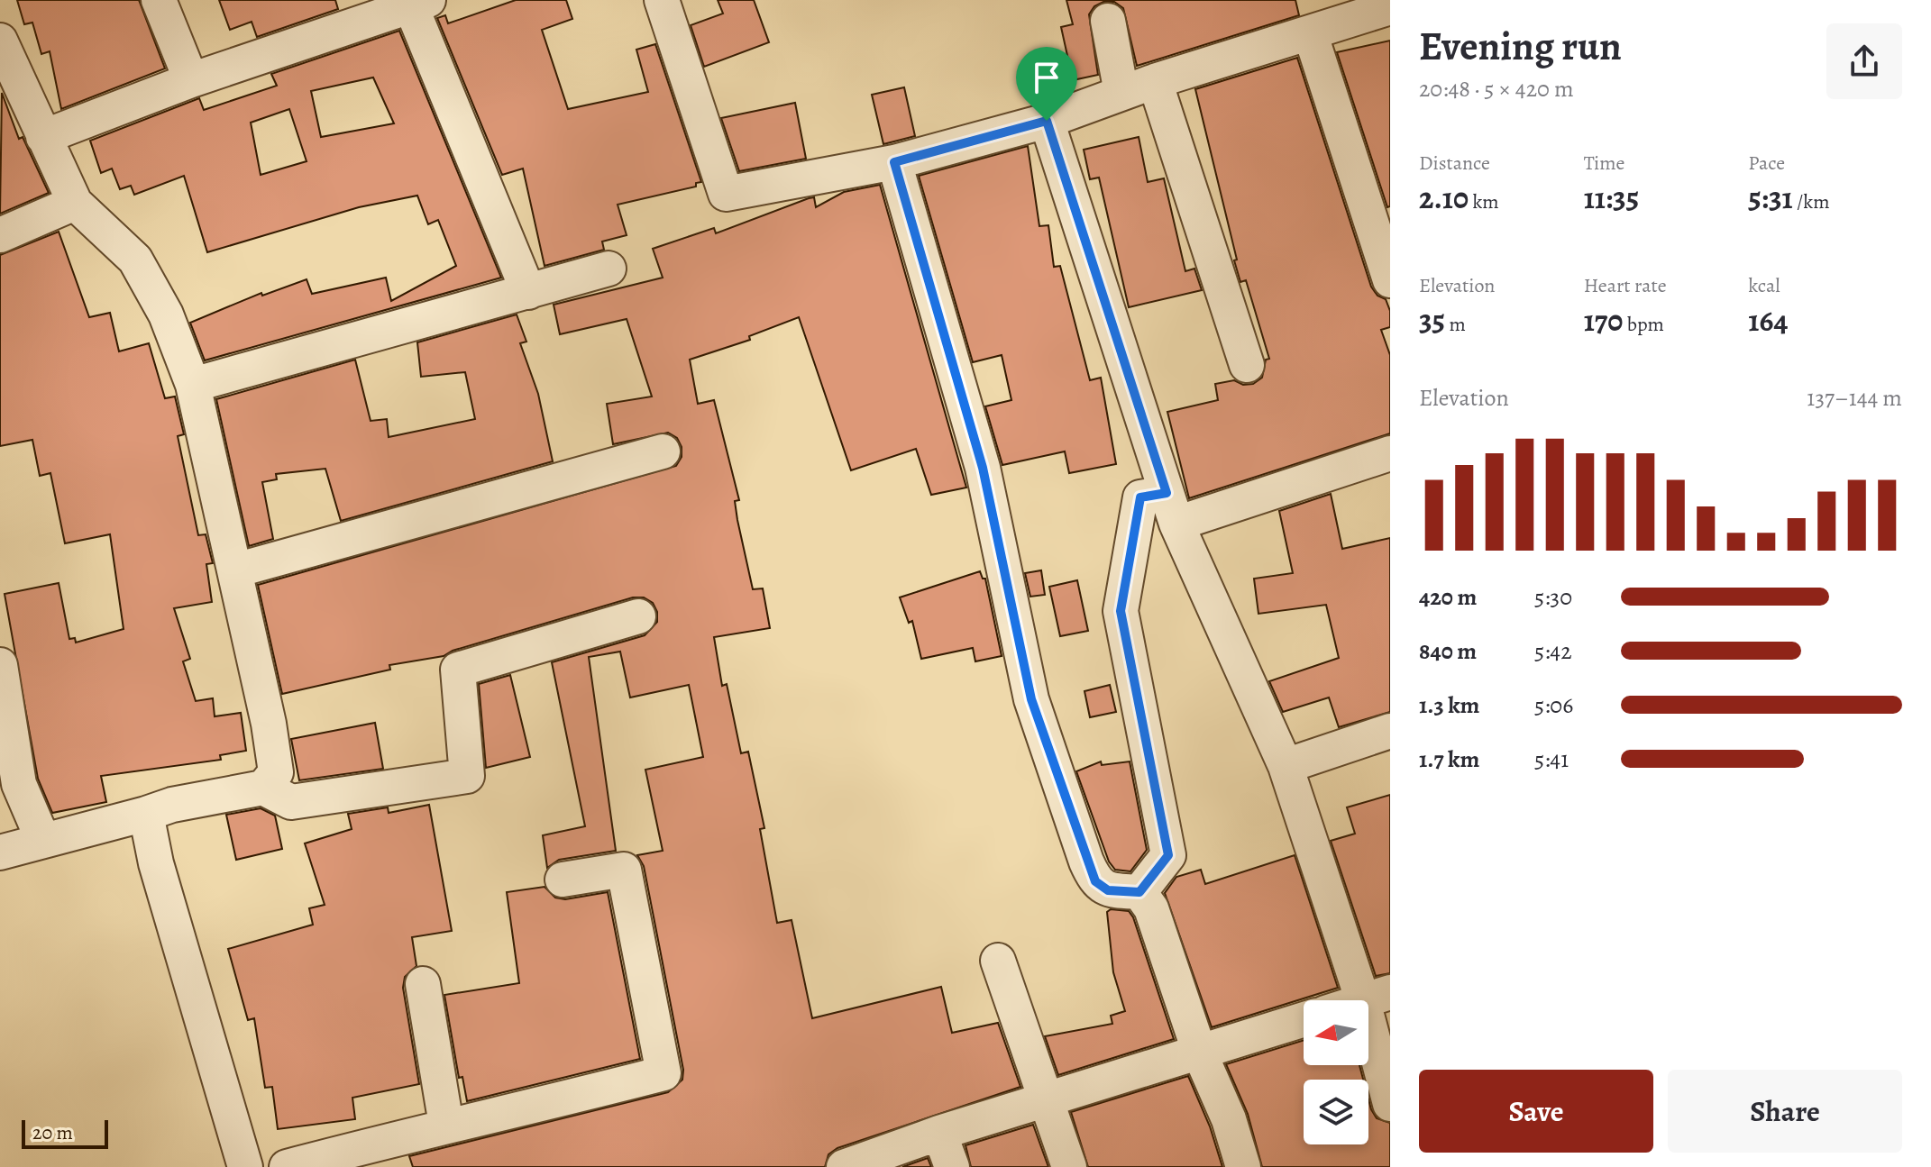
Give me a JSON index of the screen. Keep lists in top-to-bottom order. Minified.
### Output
{"scale_bar":"20 m","north":"left","page":{"heading":["Evening run","20:48 · 5 × 420 m"],"stats":[["Distance","2.10 km"],["Time","11:35"],["Pace","5:31 /km"],["Elevation","35 m"],["Heart rate","170 bpm"],["kcal","164"]],"chart":["Elevation","137–144 m"],"list":[{"name":"420 m","note":"5:30"},{"name":"840 m","note":"5:42"},{"name":"1.3 km","note":"5:06"},{"name":"1.7 km","note":"5:41"}],"buttons":["Save","Share"],"scale":"20 m"}}
